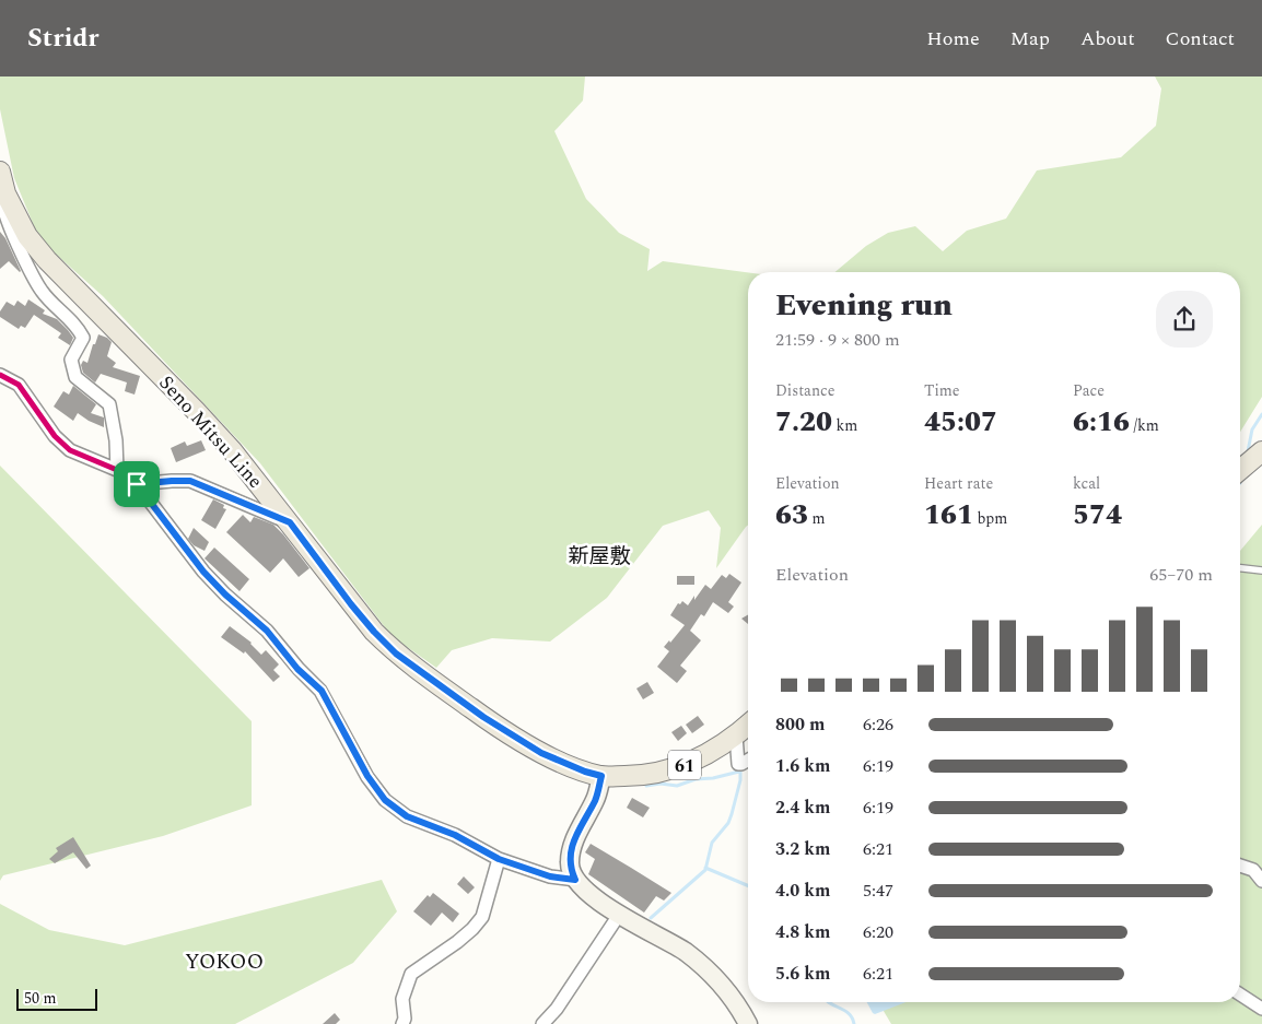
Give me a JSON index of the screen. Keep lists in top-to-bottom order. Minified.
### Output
{"streets":{"main road":["Seno Mitsu Line","61"]},"districts":["新屋敷","YOKOO"],"scale_bar":"50 m","page":{"header":"Stridr","nav":["Home","Map","About","Contact"],"heading":["Evening run","21:59 · 9 × 800 m"],"stats":[["Distance","7.20 km"],["Time","45:07"],["Pace","6:16 /km"],["Elevation","63 m"],["Heart rate","161 bpm"],["kcal","574"]],"chart":["Elevation","65–70 m"],"list":[{"name":"800 m","note":"6:26"},{"name":"1.6 km","note":"6:19"},{"name":"2.4 km","note":"6:19"},{"name":"3.2 km","note":"6:21"},{"name":"4.0 km","note":"5:47"},{"name":"4.8 km","note":"6:20"},{"name":"5.6 km","note":"6:21"}],"scale":"50 m"}}
